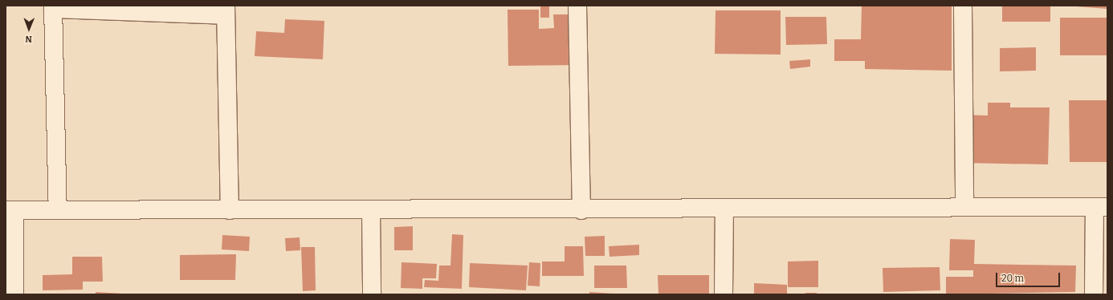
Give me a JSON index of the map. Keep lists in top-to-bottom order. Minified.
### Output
{"scale_bar":"20 m","north":"bottom"}
